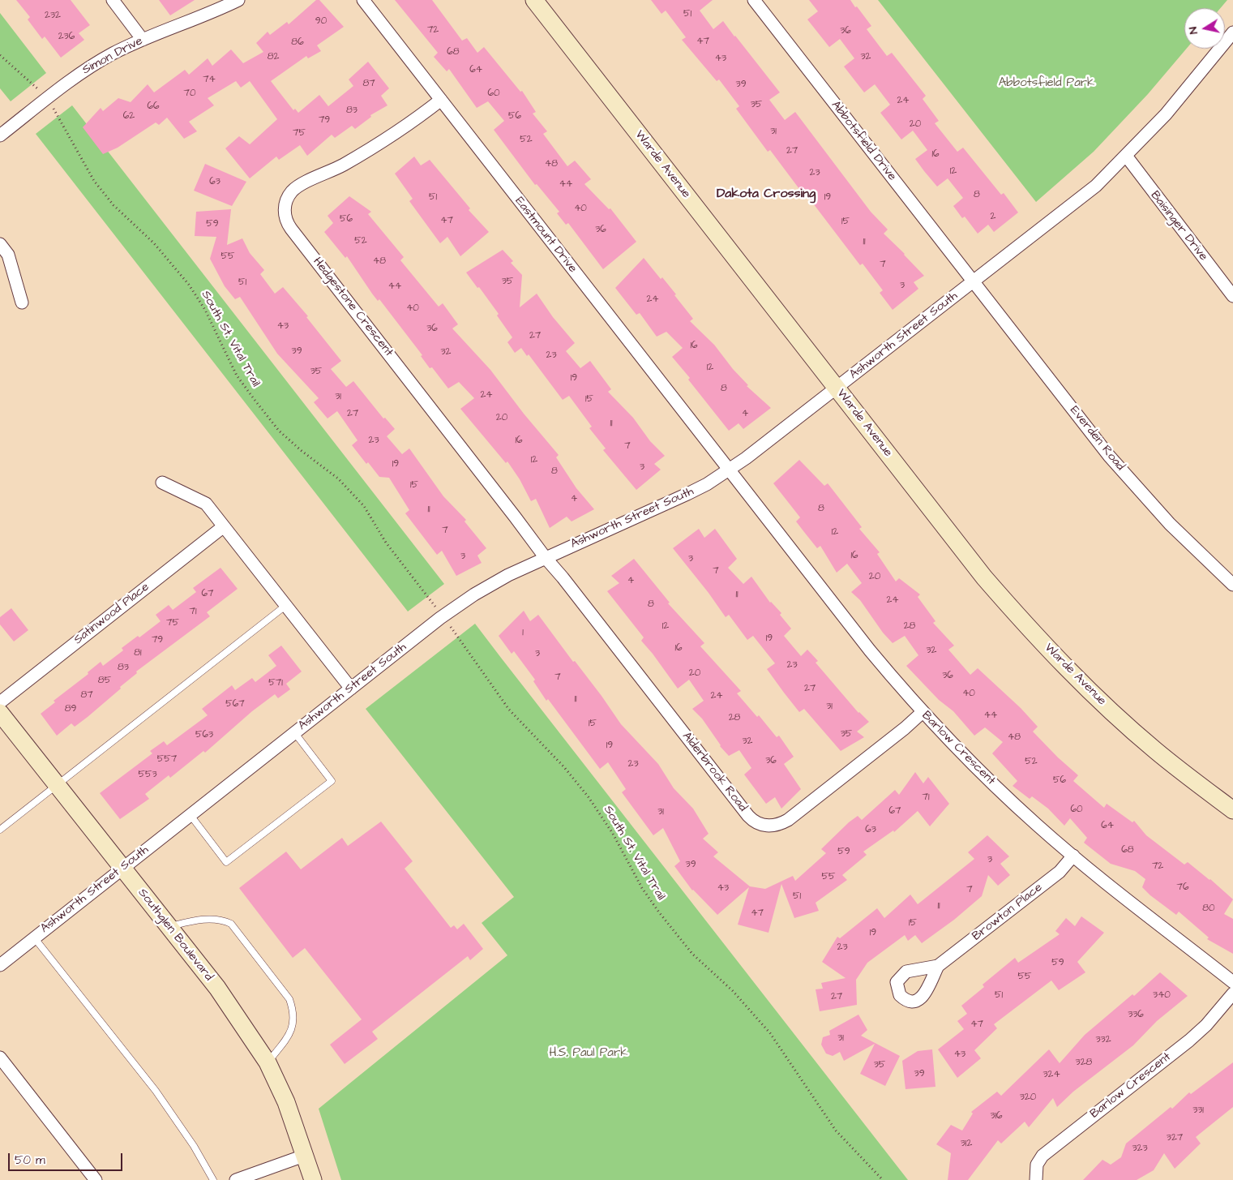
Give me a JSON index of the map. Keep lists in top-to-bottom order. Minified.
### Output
{"streets":{"main road":["Warde Avenue","Southglen Boulevard"],"street":["Simon Drive","Abbotsfield Drive","Baisinger Drive","Eastmount Drive","Hedgestone Crescent","Ashworth Street South","Everden Road","Satinwood Place","Barlow Crescent","Alderbrook Road","Browton Place"],"path":["South St. Vital Trail"]},"crossings":[["Simon Drive","South St. Vital Trail"],["Abbotsfield Drive","Ashworth Street South"],["Abbotsfield Drive","Everden Road"],["Warde Avenue","Ashworth Street South"],["Baisinger Drive","Ashworth Street South"],["Eastmount Drive","Hedgestone Crescent"],["Eastmount Drive","Ashworth Street South"],["Eastmount Drive","Barlow Crescent"],["Hedgestone Crescent","Ashworth Street South"],["Hedgestone Crescent","Alderbrook Road"],["Ashworth Street South","Everden Road"],["Ashworth Street South","Barlow Crescent"],["Ashworth Street South","Alderbrook Road"],["Ashworth Street South","Southglen Boulevard"],["Barlow Crescent","Alderbrook Road"],["Barlow Crescent","Browton Place"]],"districts":["Dakota Crossing"],"parks":["Abbotsfield Park","H.S. Paul Park"],"house_numbers":["51","232","90","72","36","236","47","86","68","82","32","43","64","74","87","39","70","60","24","35","66","83","62","56","79","20","31","75","52","27","16","48","12","23","63","44","8","51","19","40","2","56","47","15","59","36","52","11","55","48","7","35","51","3","44","24","40","43","36","27","16","39","32","23","12","35","19","8","24","31","15","27","4","20","11","23","16","7","12","19","3","8","15","4","8","11","7","12","16","3","3","7","20","4","67","11","24","8","71","75","12","28","1","19","79","16","32","81","3","23","83","20","36","7","85","571","27","40","87","24","11","567","31","89","44","28","15","35","563","48","32","19","557","36","52","23","553","56","71","60","67","31","64","63","68","59","3","39","72","55","76","43","7","51","11","80","47","15","19","23","59","55","51","340","27","336","47","31","332","43","328","35","39","324","320","331","316","327","312","323"],"scale_bar":"50 m","north":"left"}
